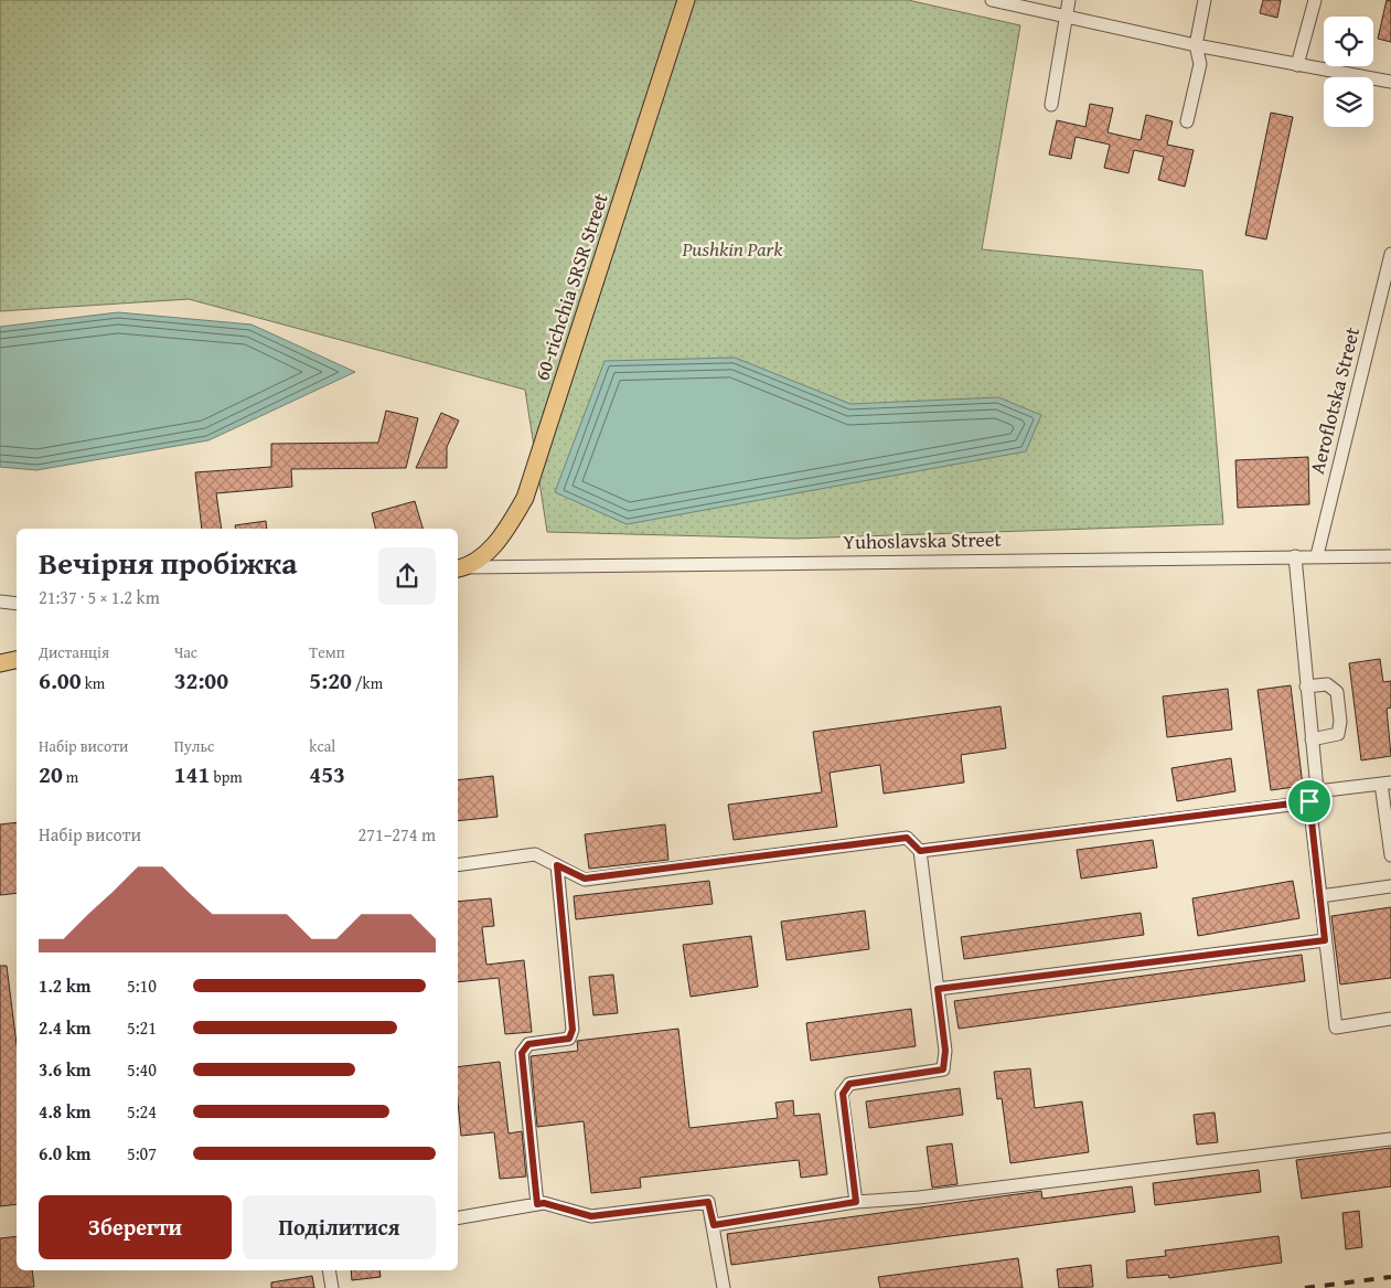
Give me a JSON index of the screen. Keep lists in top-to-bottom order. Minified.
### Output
{"streets":{"main road":["60-richchia SRSR Street"],"street":["Aeroflotska Street","Yuhoslavska Street"]},"crossings":[["60-richchia SRSR Street","Yuhoslavska Street"],["Aeroflotska Street","Yuhoslavska Street"]],"parks":["Pushkin Park"],"page":{"heading":["Вечірня пробіжка","21:37 · 5 × 1.2 km"],"stats":[["Дистанція","6.00 km"],["Час","32:00"],["Темп","5:20 /km"],["Набір висоти","20 m"],["Пульс","141 bpm"],["kcal","453"]],"chart":["Набір висоти","271–274 m"],"list":[{"name":"1.2 km","note":"5:10"},{"name":"2.4 km","note":"5:21"},{"name":"3.6 km","note":"5:40"},{"name":"4.8 km","note":"5:24"},{"name":"6.0 km","note":"5:07"}],"buttons":["Зберегти","Поділитися"]}}
